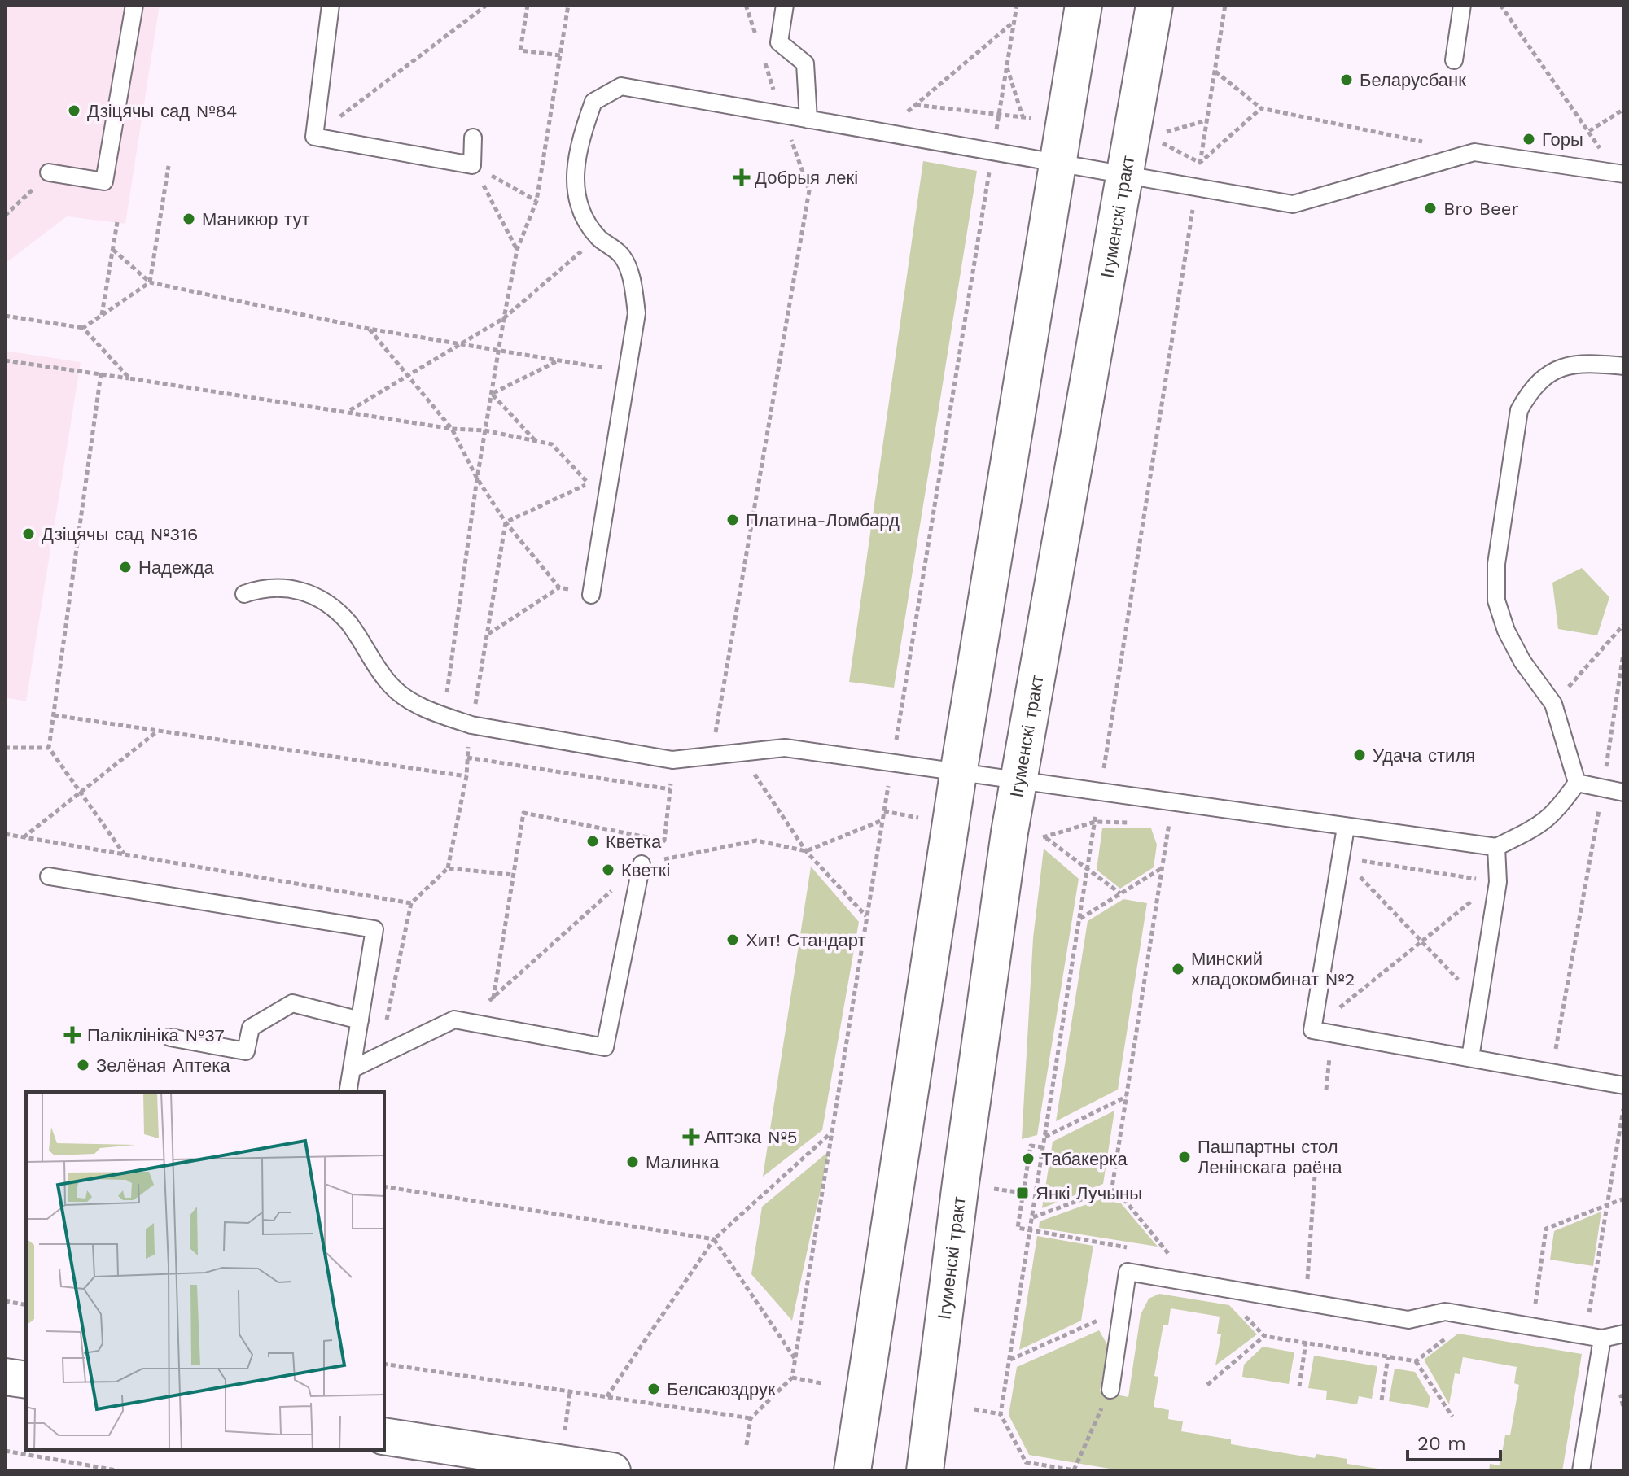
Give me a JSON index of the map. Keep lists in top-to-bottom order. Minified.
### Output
{"streets":{"main road":["Ігуменскі тракт"]},"places":{"other":["Беларусбанк","Дзіцячы сад №84","Горы","Bro Beer","Маникюр тут","Платина-Ломбард","Дзіцячы сад №316","Надежда","Удача стиля","Кветка","Кветкі","Хит! Стандарт","Минский хладокомбинат №2","Зелёная Аптека","Пашпартны стол Ленінскага раёна","Табакерка","Малинка","Белсаюздрук"],"health":["Добрыя лекі","Паліклініка №37","Аптэка №5"],"transit":["Янкі Лучыны"]},"scale_bar":"20 m"}
